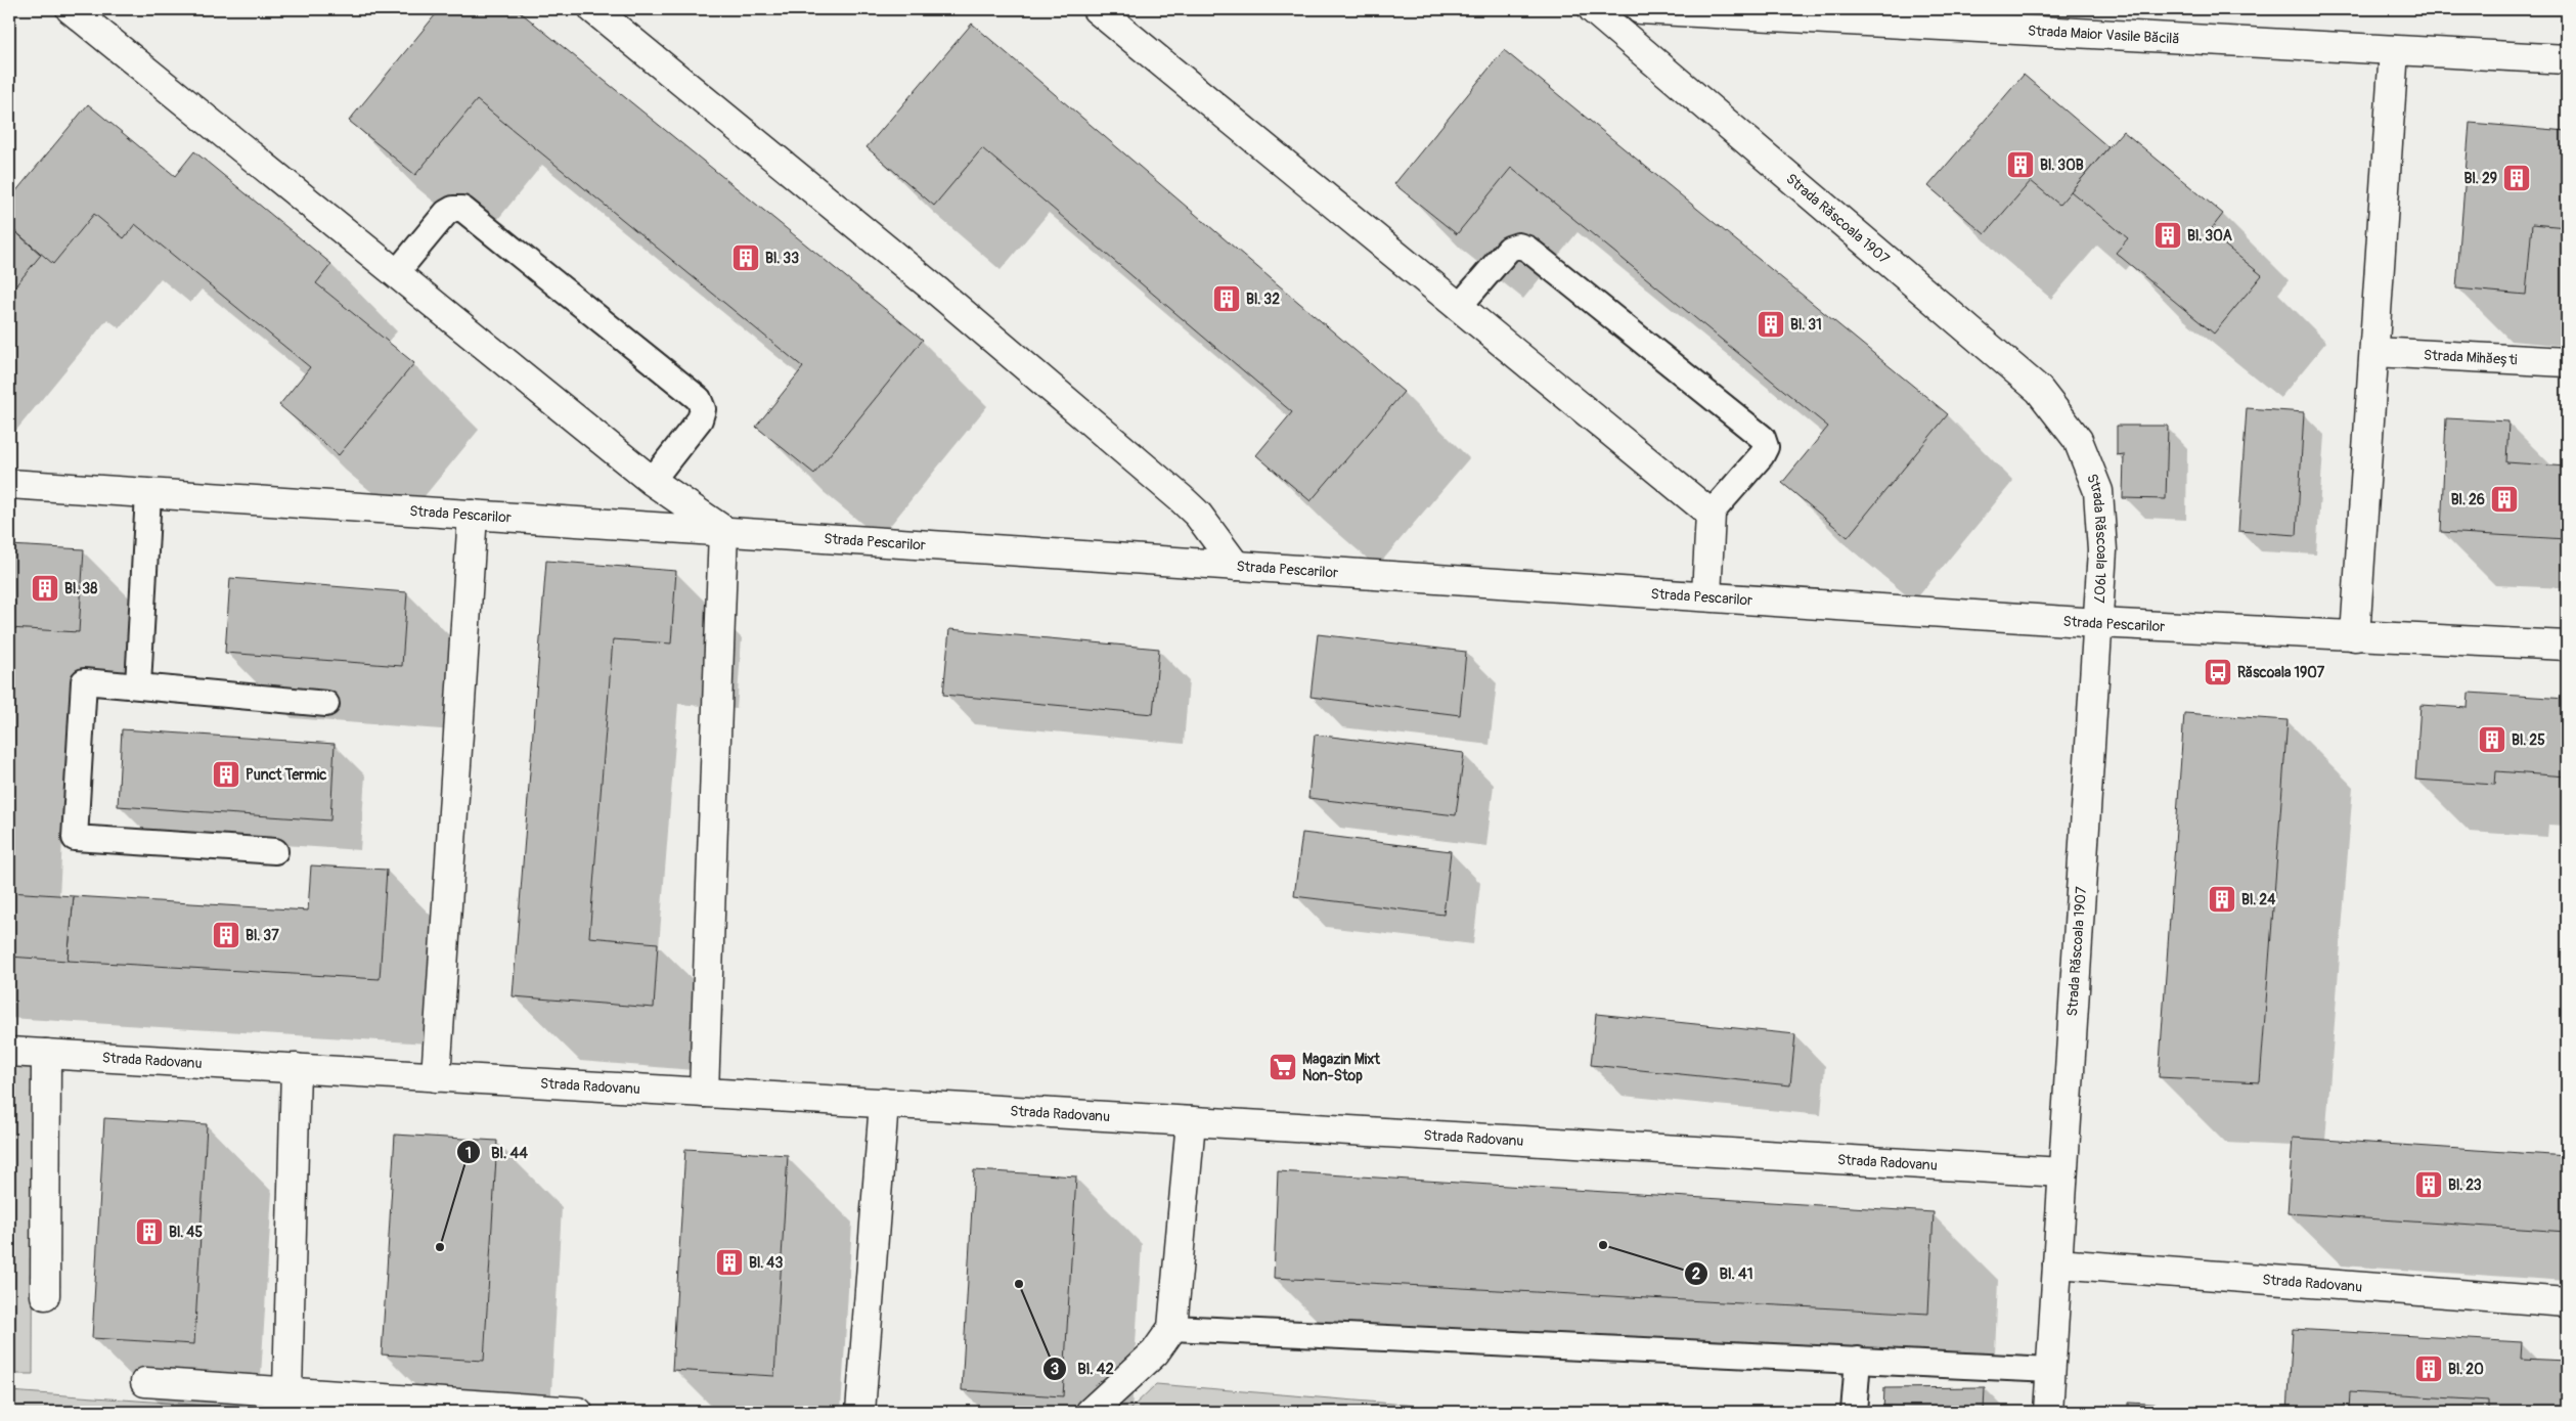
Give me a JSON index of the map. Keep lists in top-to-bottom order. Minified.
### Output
{"streets":{"street":["Strada Maior Vasile Băcilă","Strada Răscoala 1907","Strada Mihăești","Strada Pescarilor","Strada Radovanu"]},"crossings":[["Strada Răscoala 1907","Strada Pescarilor"],["Strada Răscoala 1907","Strada Radovanu"]],"places":{"building":["Bl. 30B","Bl. 29","Bl. 30A","Bl. 33","Bl. 32","Bl. 31","Bl. 26","Bl. 38","Bl. 25","Punct Termic","Bl. 24","Bl. 37","Bl. 23","Bl. 45","Bl. 43","Bl. 20"],"bus stop":["Răscoala 1907"],"supermarket":["Magazin Mixt Non-Stop"],"other":["Bl. 41","Bl. 44","Bl. 42"]}}
